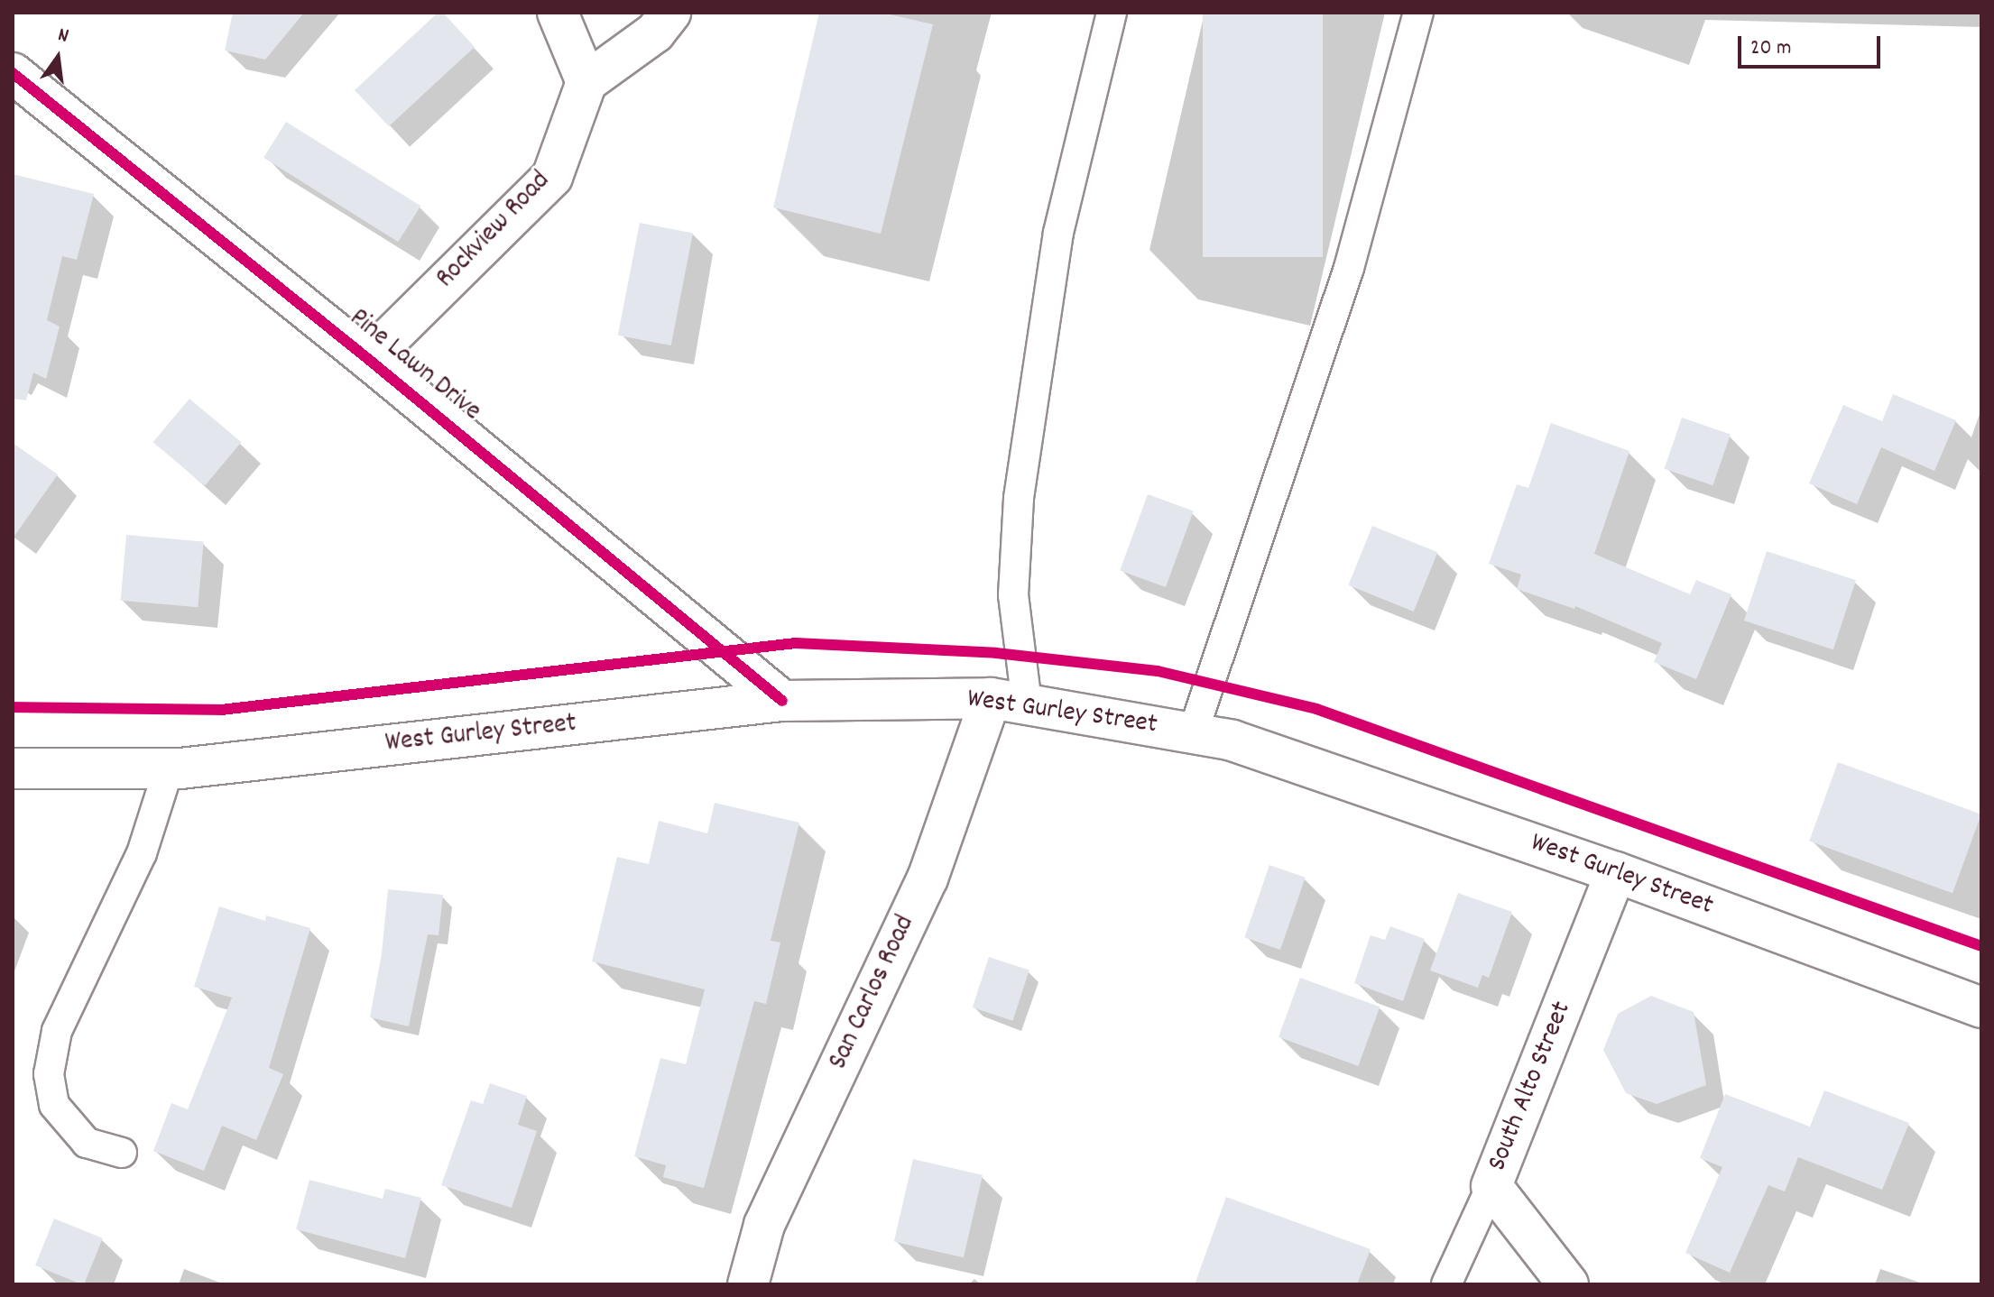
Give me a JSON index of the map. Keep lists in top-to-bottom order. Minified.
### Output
{"streets":{"street":["Rockview Road","Pine Lawn Drive","West Gurley Street","San Carlos Road","South Alto Street"]},"crossings":[["Rockview Road","Pine Lawn Drive"],["Pine Lawn Drive","West Gurley Street"],["West Gurley Street","San Carlos Road"],["West Gurley Street","South Alto Street"]],"scale_bar":"20 m","north":"top"}
